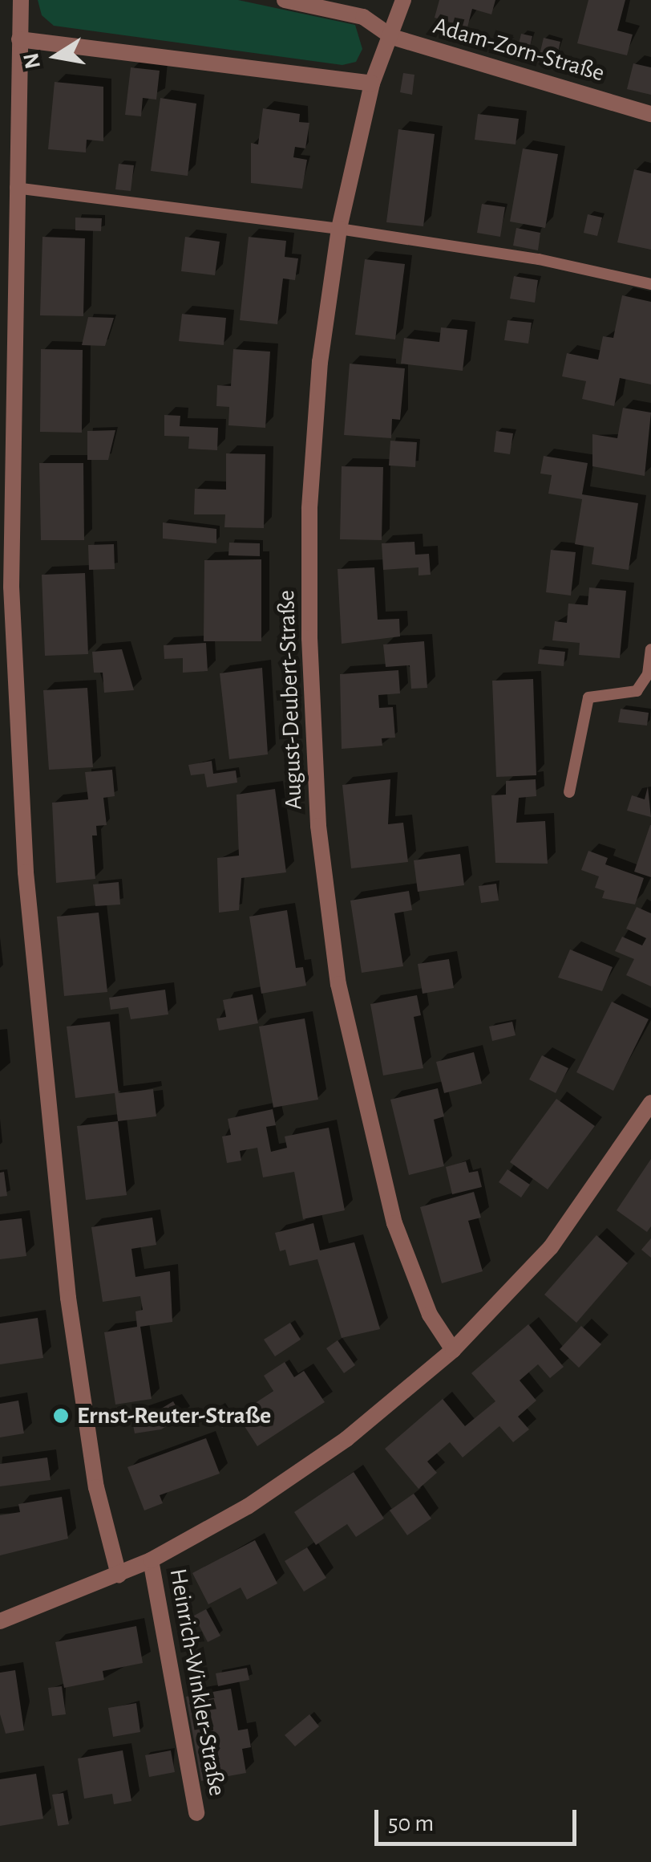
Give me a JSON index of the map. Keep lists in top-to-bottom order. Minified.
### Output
{"streets":{"street":["Adam-Zorn-Straße","August-Deubert-Straße","Heinrich-Winkler-Straße"]},"crossings":[["Adam-Zorn-Straße","August-Deubert-Straße"],["August-Deubert-Straße","Heinrich-Winkler-Straße"]],"places":["Ernst-Reuter-Straße"],"scale_bar":"50 m","north":"left"}
